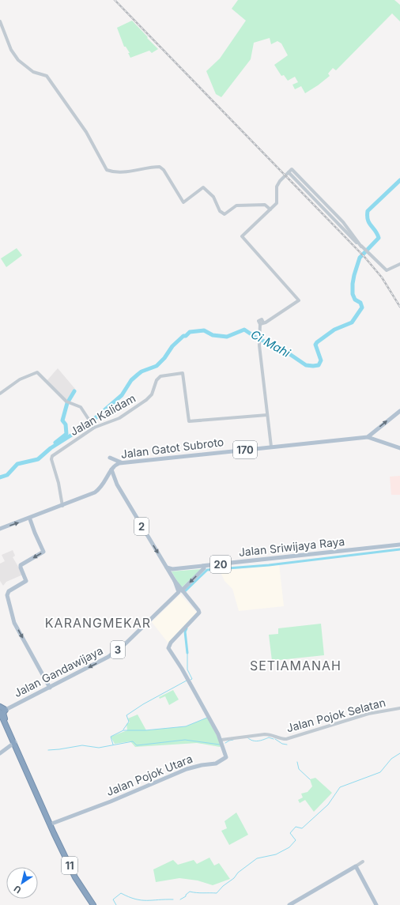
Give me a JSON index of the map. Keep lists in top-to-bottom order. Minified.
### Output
{"streets":{"highway":["11"],"main road":["Jalan Gatot Subroto","170","2","Jalan Sriwijaya Raya","20","3","Jalan Gandawijaya","Jalan Pojok Utara"],"street":["Jalan Kalidam","Jalan Pojok Selatan"]},"crossings":[["Jalan Kalidam","Jalan Gatot Subroto"],["Jalan Gatot Subroto","170"],["Jalan Gatot Subroto","2"],["2","Jalan Sriwijaya Raya"],["2","Jalan Gandawijaya"],["Jalan Gandawijaya","11"],["Jalan Pojok Selatan","Jalan Pojok Utara"],["Jalan Pojok Utara","11"]],"one_way":["Jalan Gandawijaya"],"districts":["KARANGMEKAR","SETIAMANAH"],"water":["Ci Mahi"],"north":"bottom left"}
